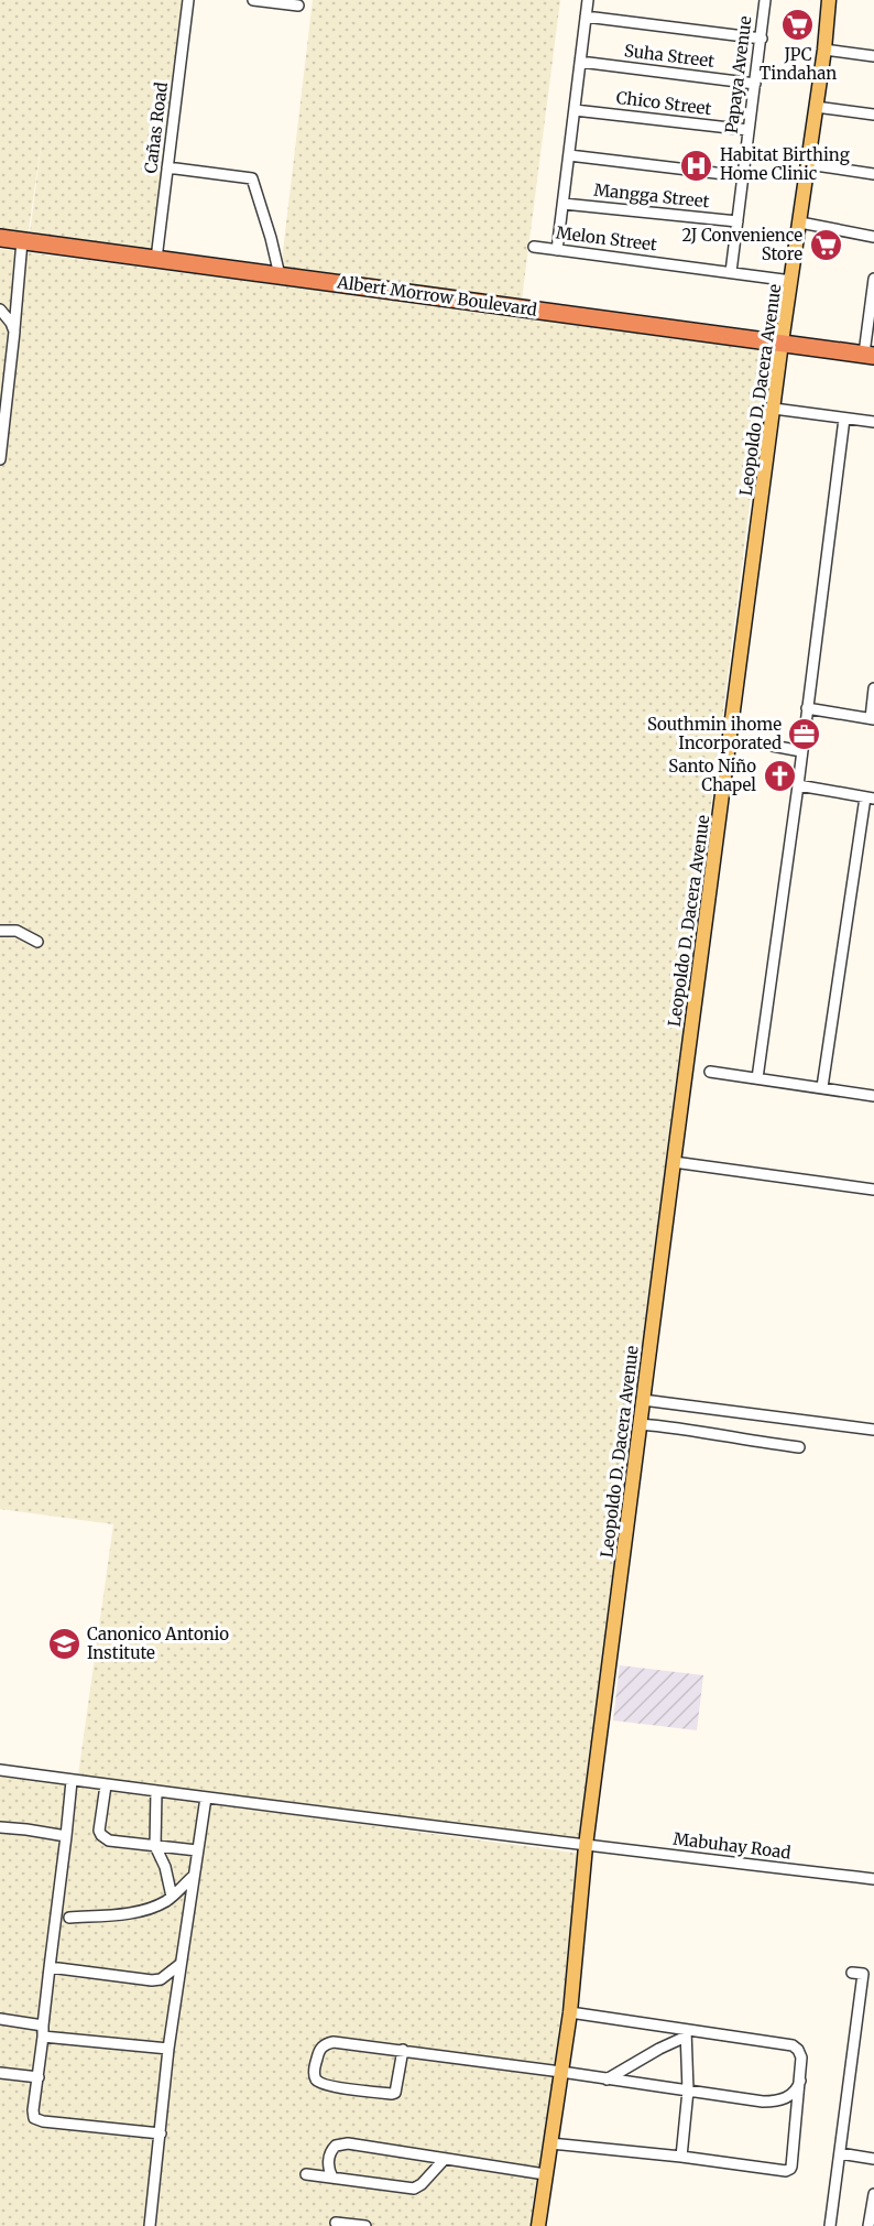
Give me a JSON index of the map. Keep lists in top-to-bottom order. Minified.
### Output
{"streets":{"highway":["Albert Morrow Boulevard"],"main road":["Leopoldo D. Dacera Avenue"],"street":["Suha Street","Papaya Avenue","Chico Street","Cañas Road","Mangga Street","Melon Street","Mabuhay Road"]},"crossings":[["Suha Street","Papaya Avenue"],["Papaya Avenue","Chico Street"],["Papaya Avenue","Mangga Street"],["Papaya Avenue","Melon Street"],["Cañas Road","Albert Morrow Boulevard"],["Melon Street","Leopoldo D. Dacera Avenue"],["Albert Morrow Boulevard","Leopoldo D. Dacera Avenue"],["Leopoldo D. Dacera Avenue","Mabuhay Road"]],"places":{"supermarket":["JPC Tindahan","2J Convenience Store"],"hospital":["Habitat Birthing Home Clinic"],"office":["Southmin ihome Incorporated"],"church":["Santo Niño Chapel"],"school or university":["Canonico Antonio Institute"]}}
